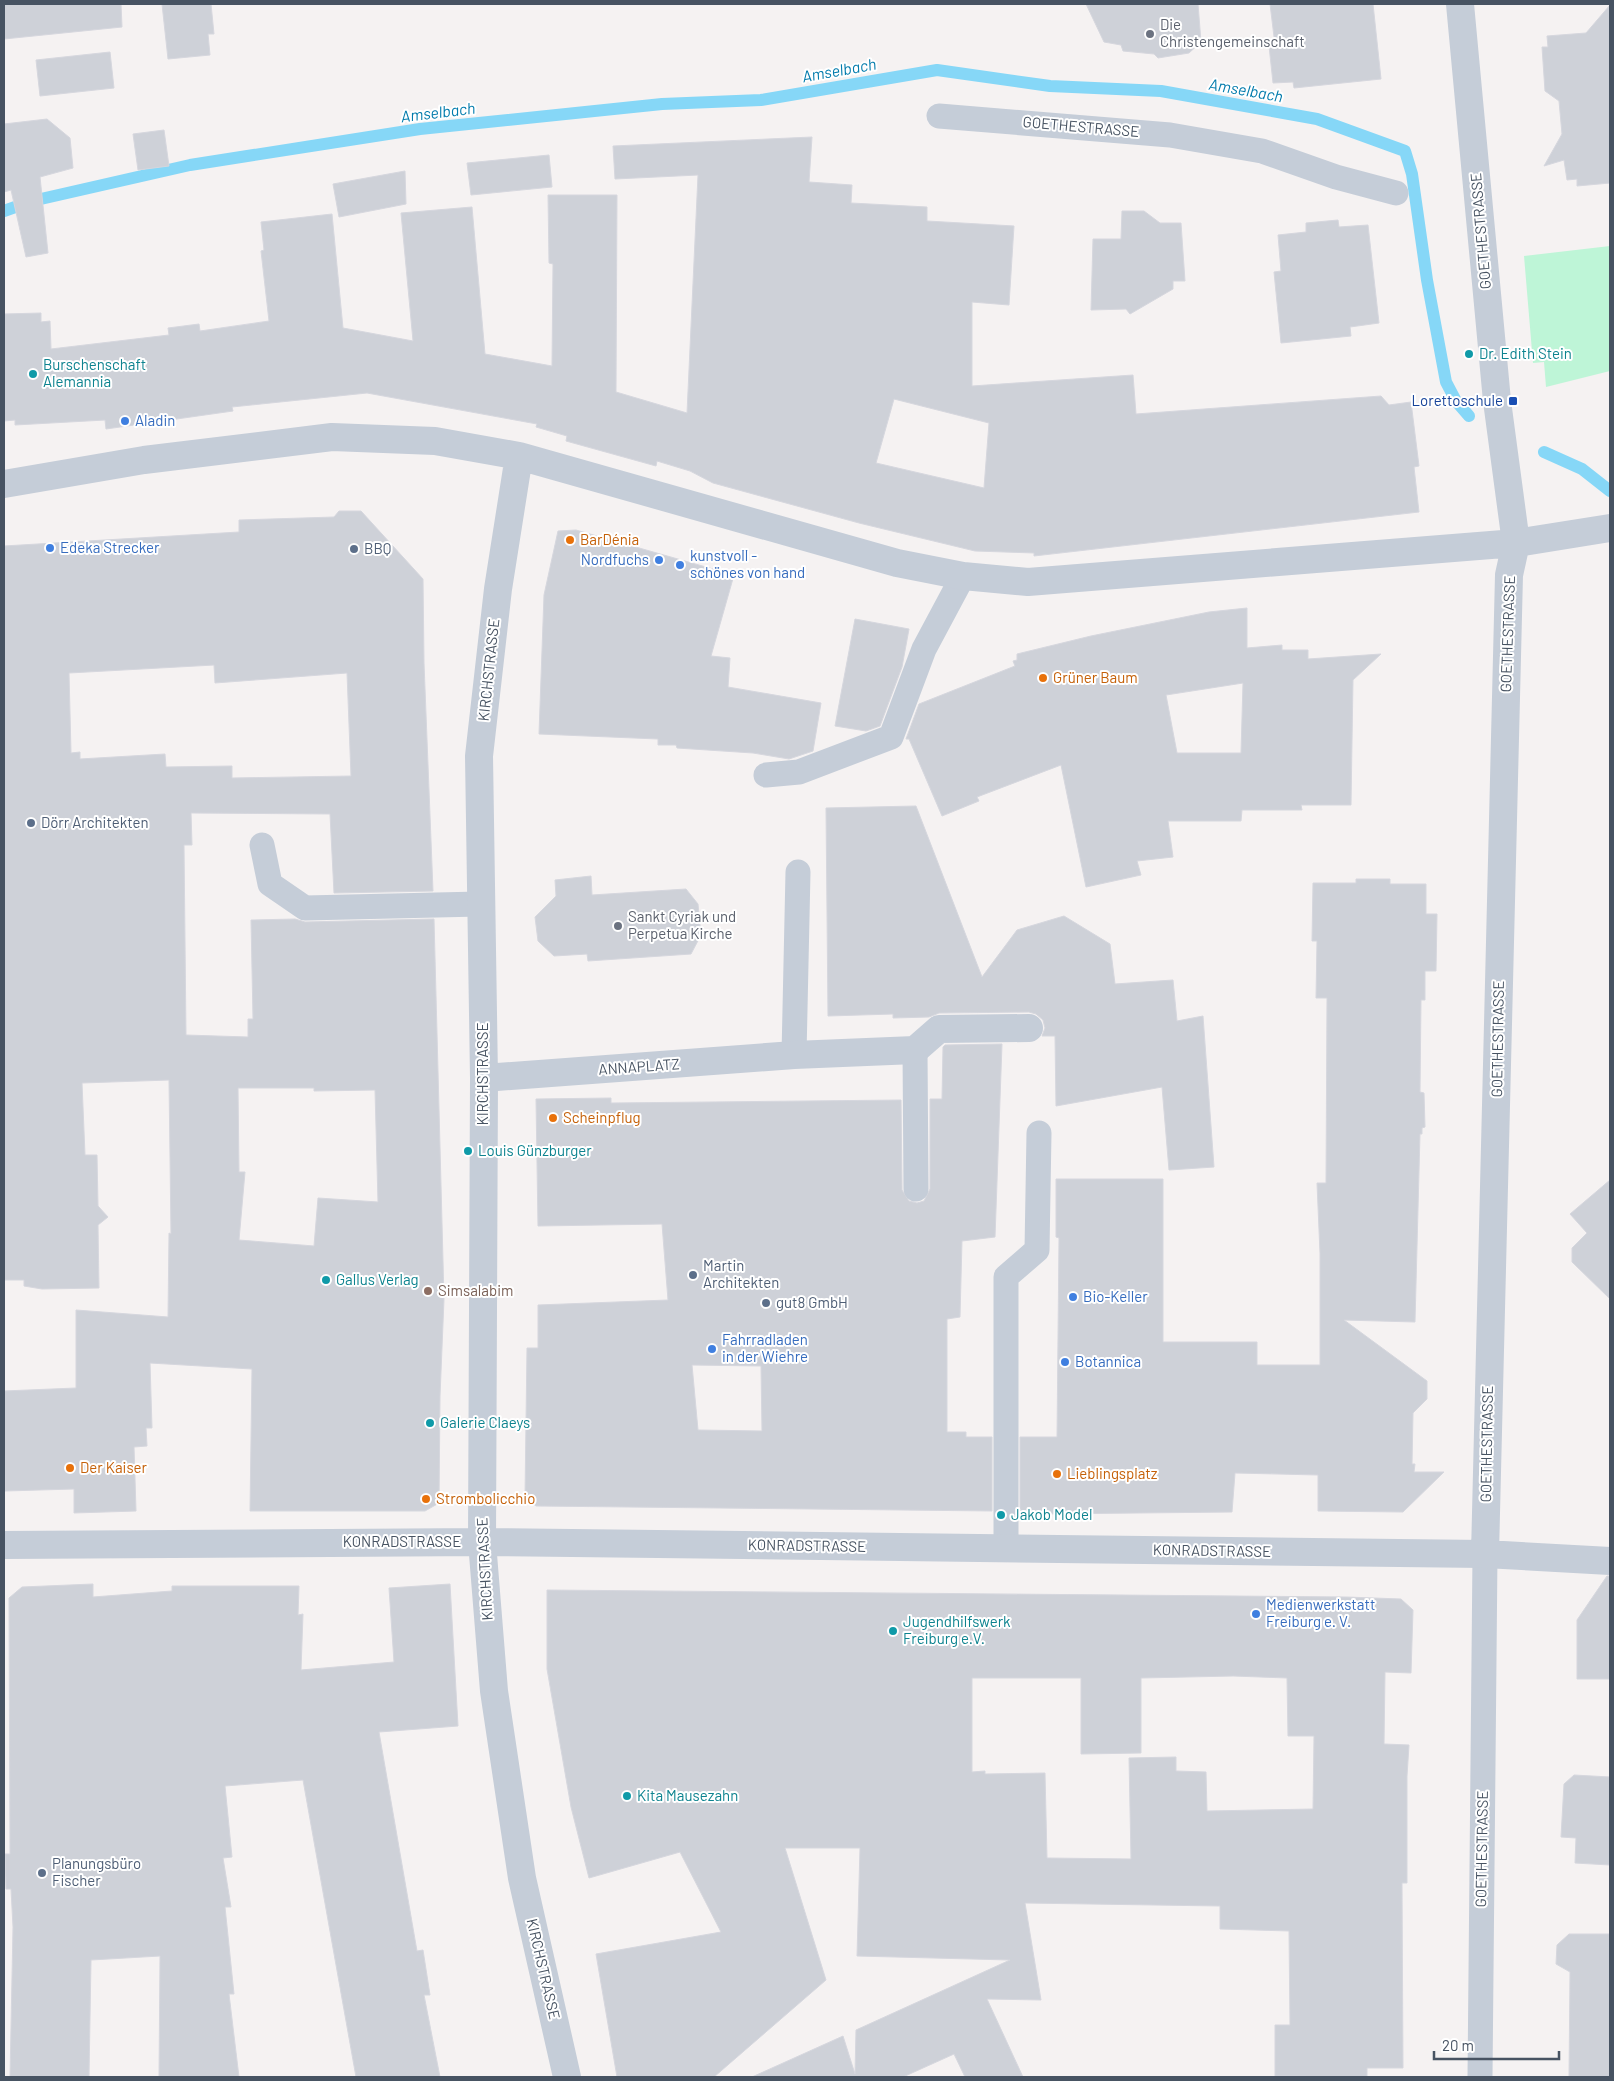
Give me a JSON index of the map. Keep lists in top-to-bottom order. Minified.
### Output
{"streets":{"street":["GOETHESTRASSE","KIRCHSTRASSE","ANNAPLATZ","KONRADSTRASSE"]},"crossings":[["GOETHESTRASSE","KONRADSTRASSE"],["KIRCHSTRASSE","ANNAPLATZ"],["KIRCHSTRASSE","KONRADSTRASSE"]],"water":["Amselbach"],"places":{"other":["Die Christengemeinschaft","Dr. Edith Stein","Burschenschaft Alemannia","Aladin","BarDénia","Edeka Strecker","BBQ","Nordfuchs","kunstvoll - schönes von hand","Grüner Baum","Dörr Architekten","Sankt Cyriak und Perpetua Kirche","Scheinpflug","Louis Günzburger","Martin Architekten","Gallus Verlag","Simsalabim","Bio-Keller","gut8 GmbH","Fahrradladen in der Wiehre","Botannica","Galerie Claeys","Der Kaiser","Lieblingsplatz","Strombolicchio","Jakob Model","Medienwerkstatt Freiburg e. V.","Jugendhilfswerk Freiburg e.V.","Kita Mausezahn","Planungsbüro Fischer"],"transit":["Lorettoschule"]},"scale_bar":"20 m"}
